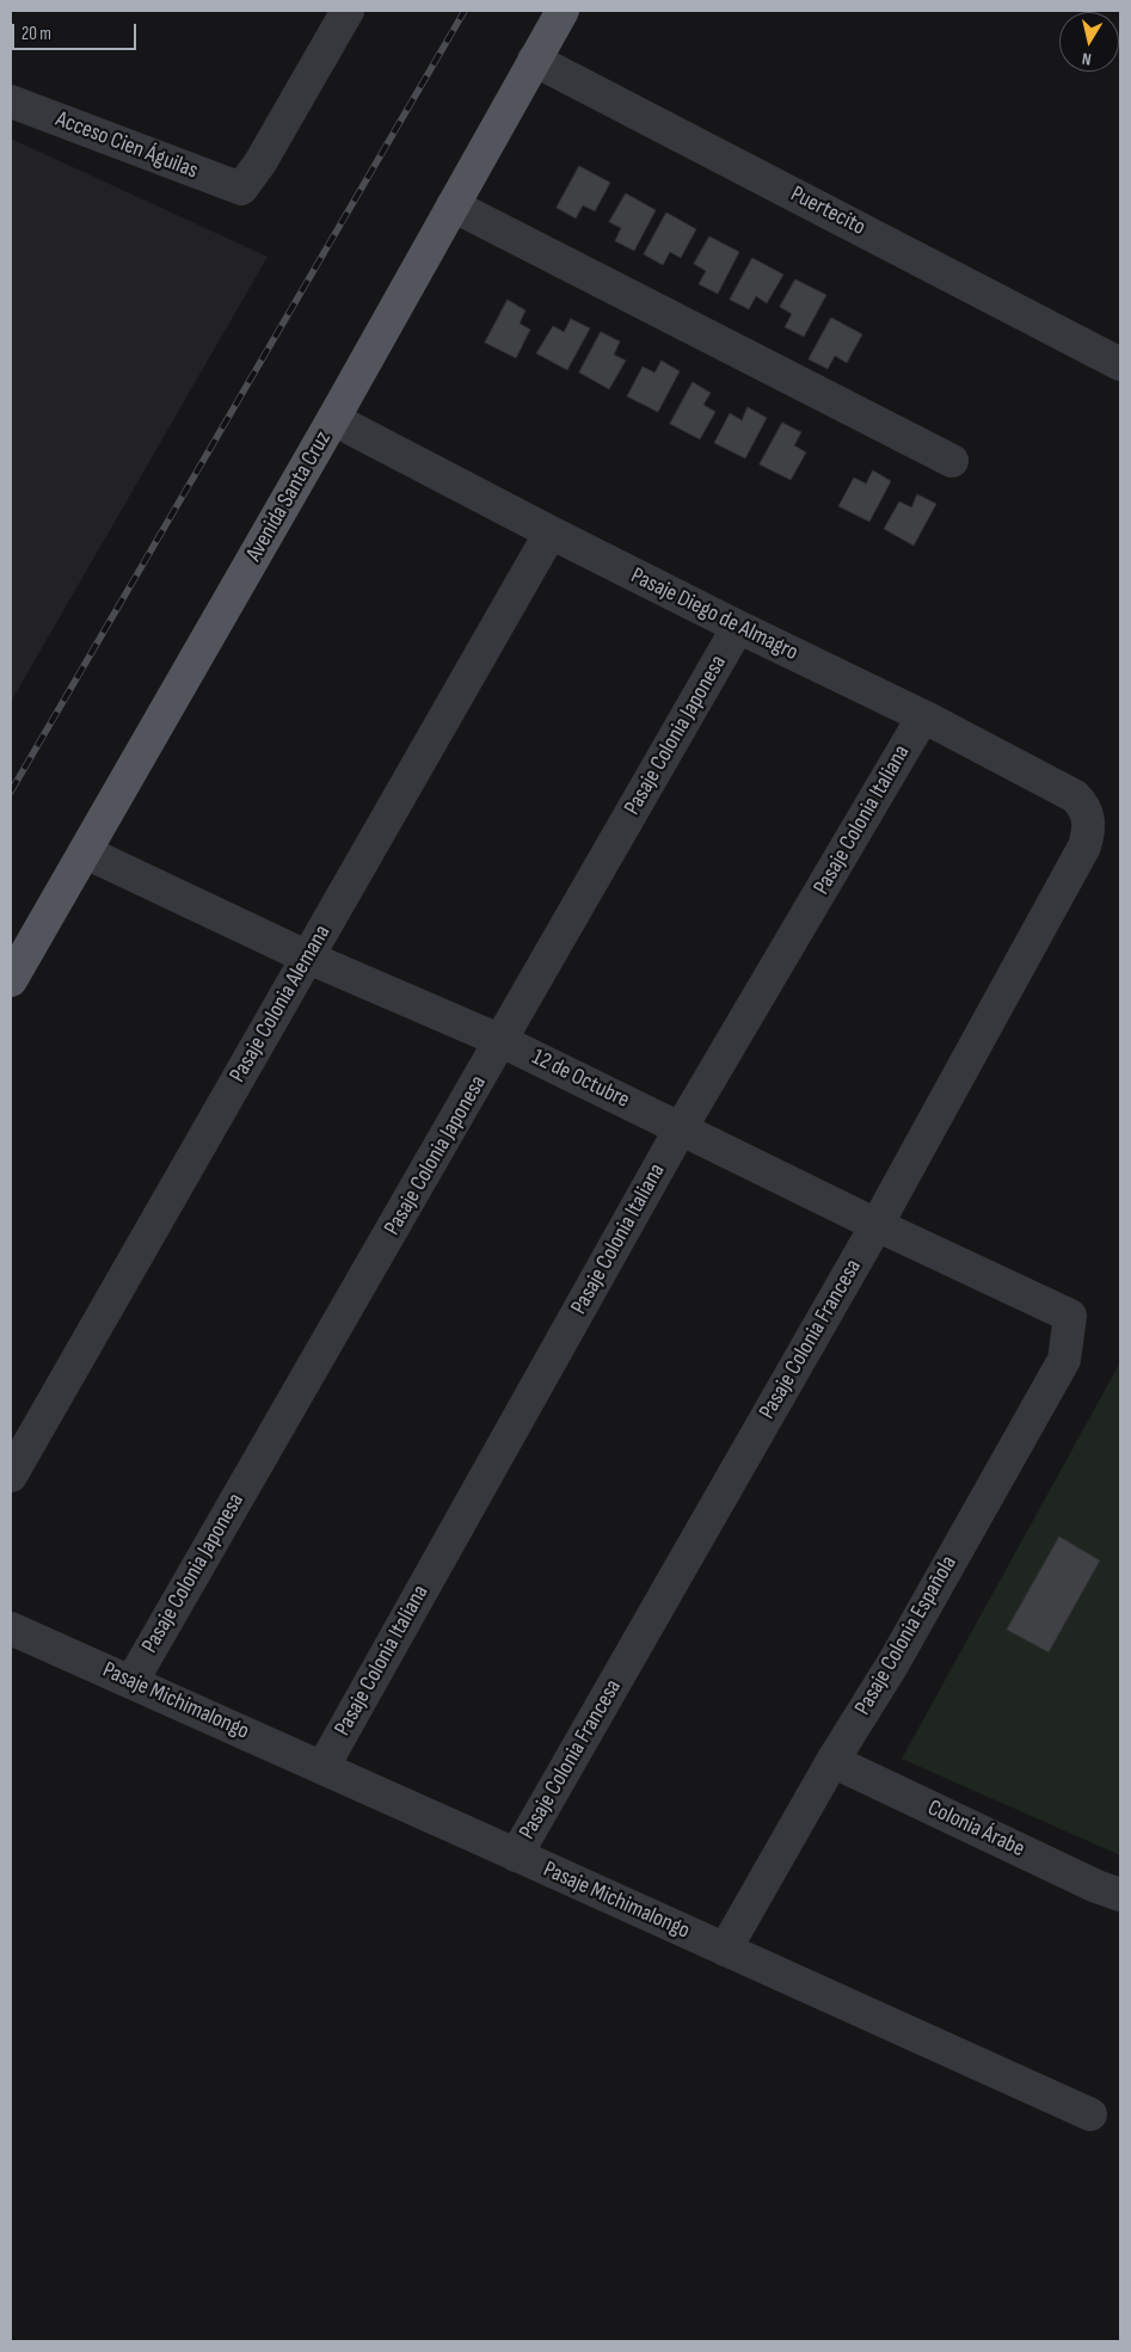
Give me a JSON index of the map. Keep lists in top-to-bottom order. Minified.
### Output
{"streets":{"main road":["Avenida Santa Cruz"],"street":["Acceso Cien Águilas","Puertecito","Pasaje Diego de Almagro","Pasaje Colonia Japonesa","Pasaje Colonia Italiana","Pasaje Colonia Alemana","12 de Octubre","Pasaje Colonia Francesa","Pasaje Colonia Española","Pasaje Michimalongo","Colonia Árabe"]},"crossings":[["Puertecito","Avenida Santa Cruz"],["Avenida Santa Cruz","Pasaje Diego de Almagro"],["Avenida Santa Cruz","12 de Octubre"],["Pasaje Diego de Almagro","Pasaje Colonia Japonesa"],["Pasaje Diego de Almagro","Pasaje Colonia Italiana"],["Pasaje Diego de Almagro","Pasaje Colonia Alemana"],["Pasaje Diego de Almagro","Pasaje Colonia Francesa"],["Pasaje Colonia Japonesa","12 de Octubre"],["Pasaje Colonia Japonesa","Pasaje Michimalongo"],["Pasaje Colonia Italiana","12 de Octubre"],["Pasaje Colonia Italiana","Pasaje Michimalongo"],["Pasaje Colonia Alemana","12 de Octubre"],["12 de Octubre","Pasaje Colonia Francesa"],["12 de Octubre","Pasaje Colonia Española"],["Pasaje Colonia Francesa","Pasaje Michimalongo"],["Pasaje Colonia Española","Pasaje Michimalongo"],["Pasaje Colonia Española","Colonia Árabe"]],"scale_bar":"20 m","north":"bottom"}
